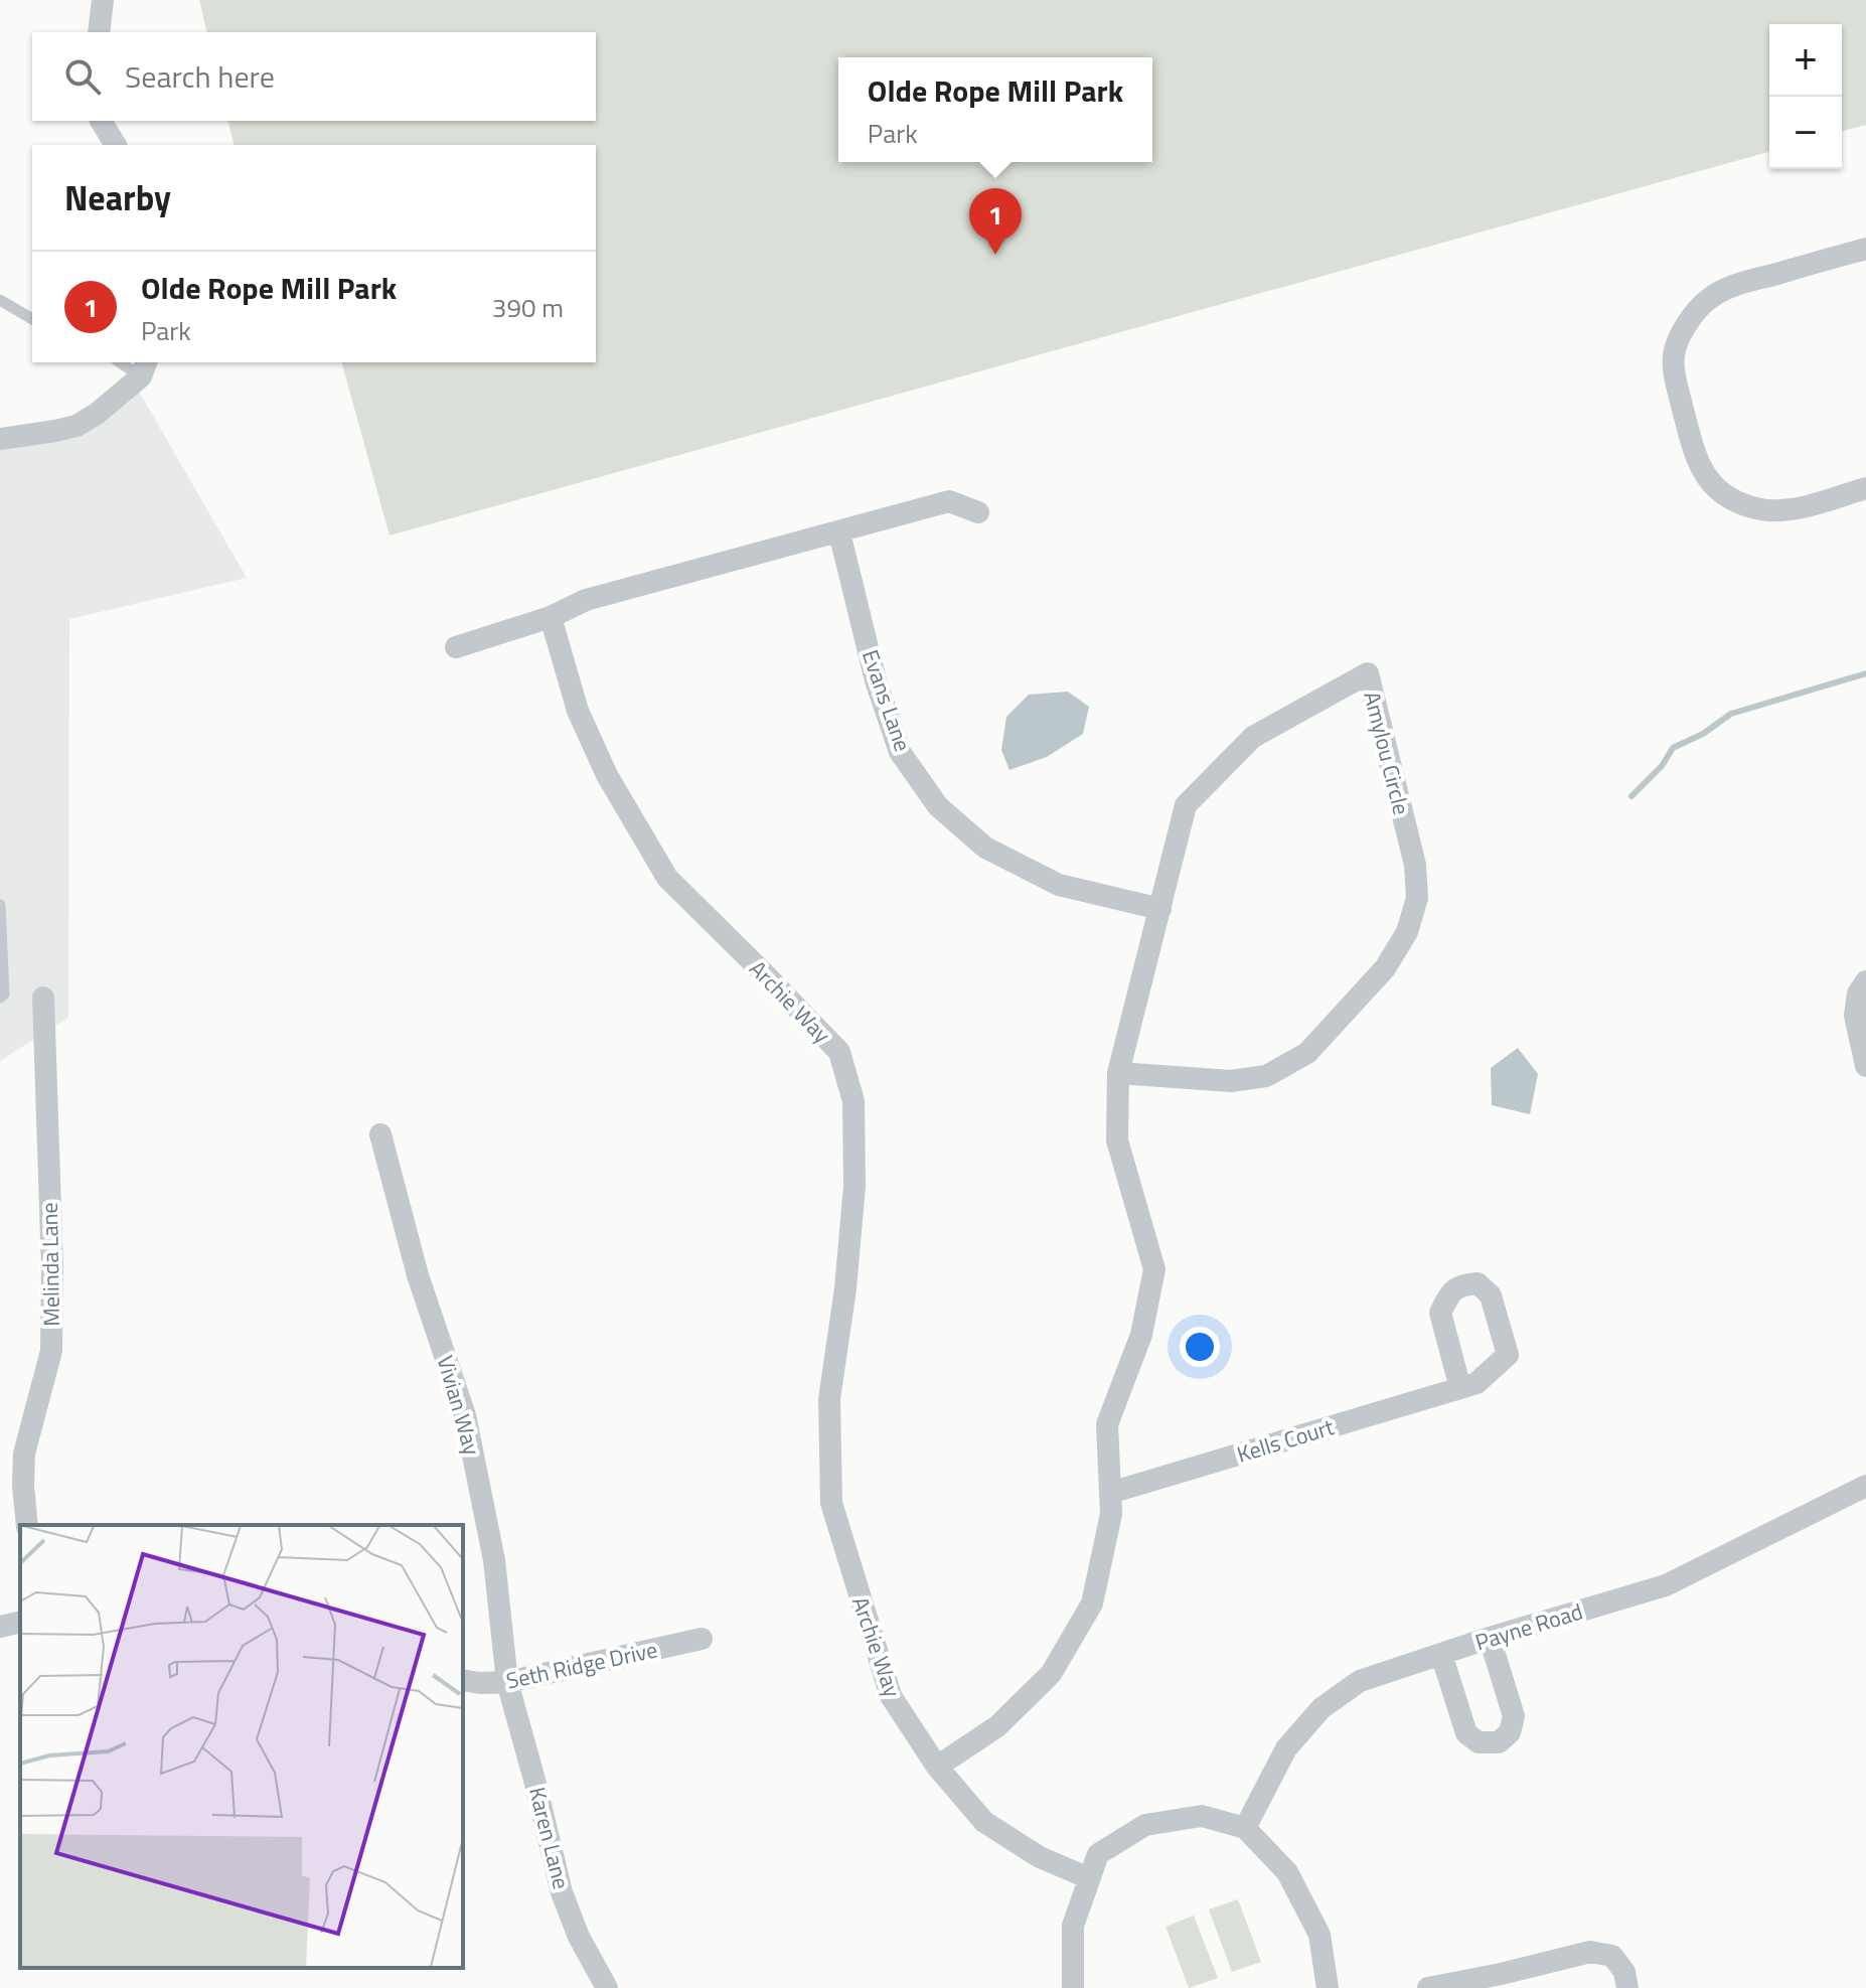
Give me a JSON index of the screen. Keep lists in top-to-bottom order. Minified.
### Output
{"streets":{"street":["Evans Lane","Amylou Circle","Archie Way","Melinda Lane","Vivian Way","Kells Court","Payne Road","Seth Ridge Drive","Karen Lane"]},"crossings":[["Evans Lane","Amylou Circle"],["Amylou Circle","Archie Way"],["Amylou Circle","Kells Court"],["Vivian Way","Seth Ridge Drive"],["Vivian Way","Karen Lane"],["Seth Ridge Drive","Karen Lane"]],"page":{"map_buttons":["+","−"],"search":"Search here","popup":["Olde Rope Mill Park","Park"],"heading":"Nearby","pins":"1","list":[{"mark":"1","name":"Olde Rope Mill Park","note":"Park","value":"390 m"}]}}
